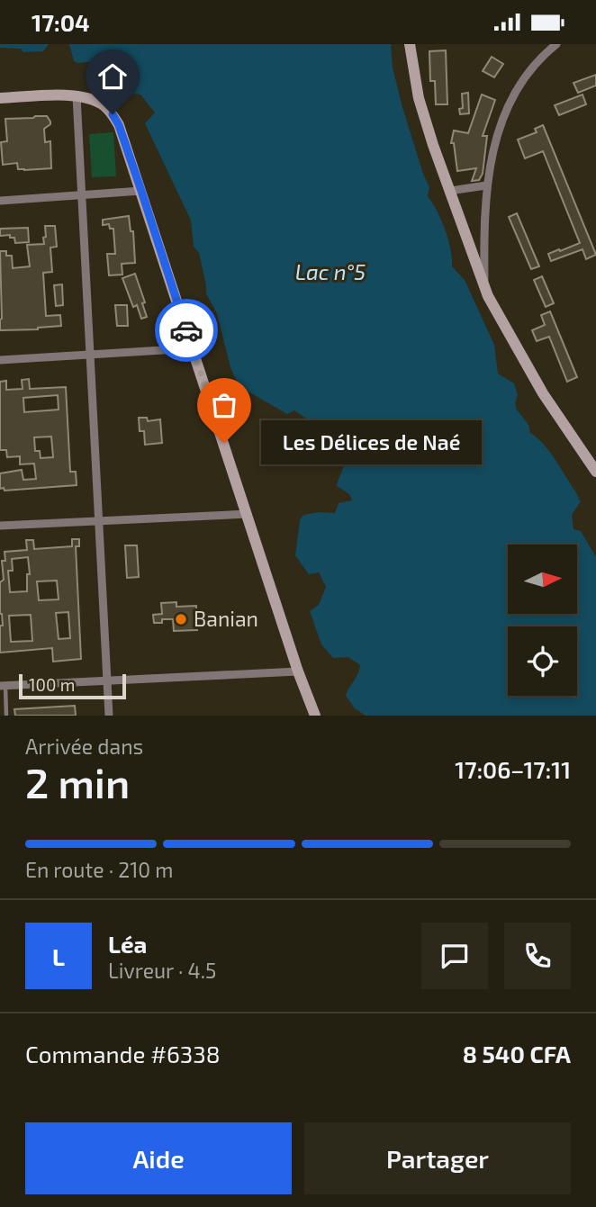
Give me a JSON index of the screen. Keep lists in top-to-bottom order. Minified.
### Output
{"water":["Lac n°5"],"places":["Les Délices de Naé","Banian"],"scale_bar":"100 m","north":"right","page":{"status":"17:04","bubble":"Les Délices de Naé","scale":"100 m","heading":["2 min","Arrivée dans","17:06–17:11"],"panel":["Léa","Livreur · 4.5","Commande #6338","8 540 CFA"],"bar":"En route · 210 m","round":"L","buttons":["Aide","Partager"]}}
